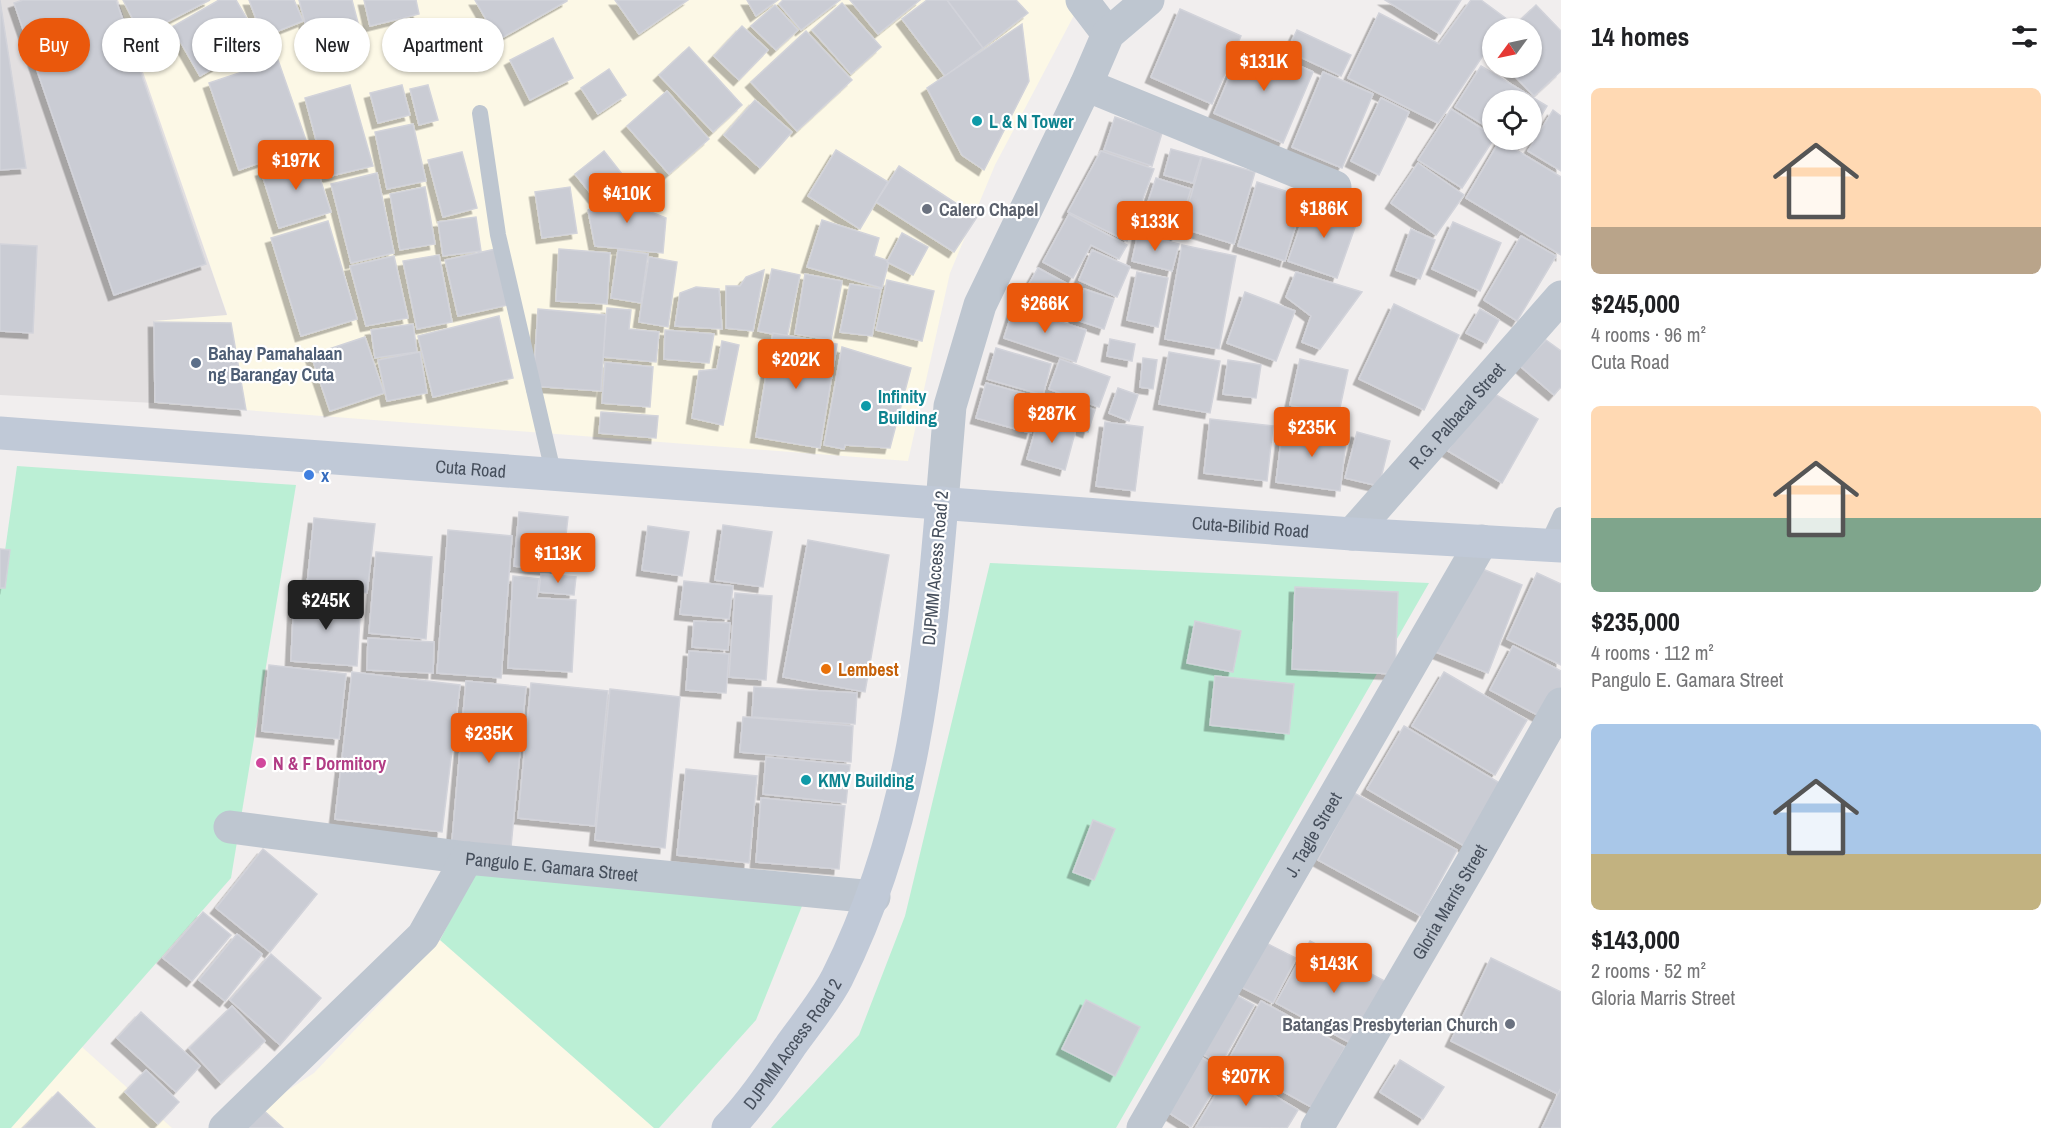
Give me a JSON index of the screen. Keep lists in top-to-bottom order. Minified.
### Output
{"streets":{"street":["R.G. Palbacal Street","Cuta Road","Cuta-Bilibid Road","DJPMM Access Road 2","J. Tagle Street","Pangulo E. Gamara Street","Gloria Marris Street"]},"crossings":[["R.G. Palbacal Street","Cuta-Bilibid Road"],["Cuta Road","Cuta-Bilibid Road"],["Cuta Road","DJPMM Access Road 2"],["Cuta-Bilibid Road","DJPMM Access Road 2"],["Cuta-Bilibid Road","J. Tagle Street"],["DJPMM Access Road 2","Pangulo E. Gamara Street"]],"places":["L & N Tower","Calero Chapel","Bahay Pamahalaan ng Barangay Cuta","Infinity Building","x","Lembest","N & F Dormitory","KMV Building","Batangas Presbyterian Church"],"north":"bottom left","page":{"heading":"14 homes","chip":["Buy","Rent","Filters","New","Apartment"],"price":["$131K","$197K","$410K","$186K","$133K","$266K","$202K","$287K","$235K","$113K","$245K","$235K","$143K","$207K"],"list":[{"name":"$245,000","note":"4 rooms · 96 m² · Cuta Road"},{"name":"$235,000","note":"4 rooms · 112 m² · Pangulo E. Gamara Street"},{"name":"$143,000","note":"2 rooms · 52 m² · Gloria Marris Street"}]}}
